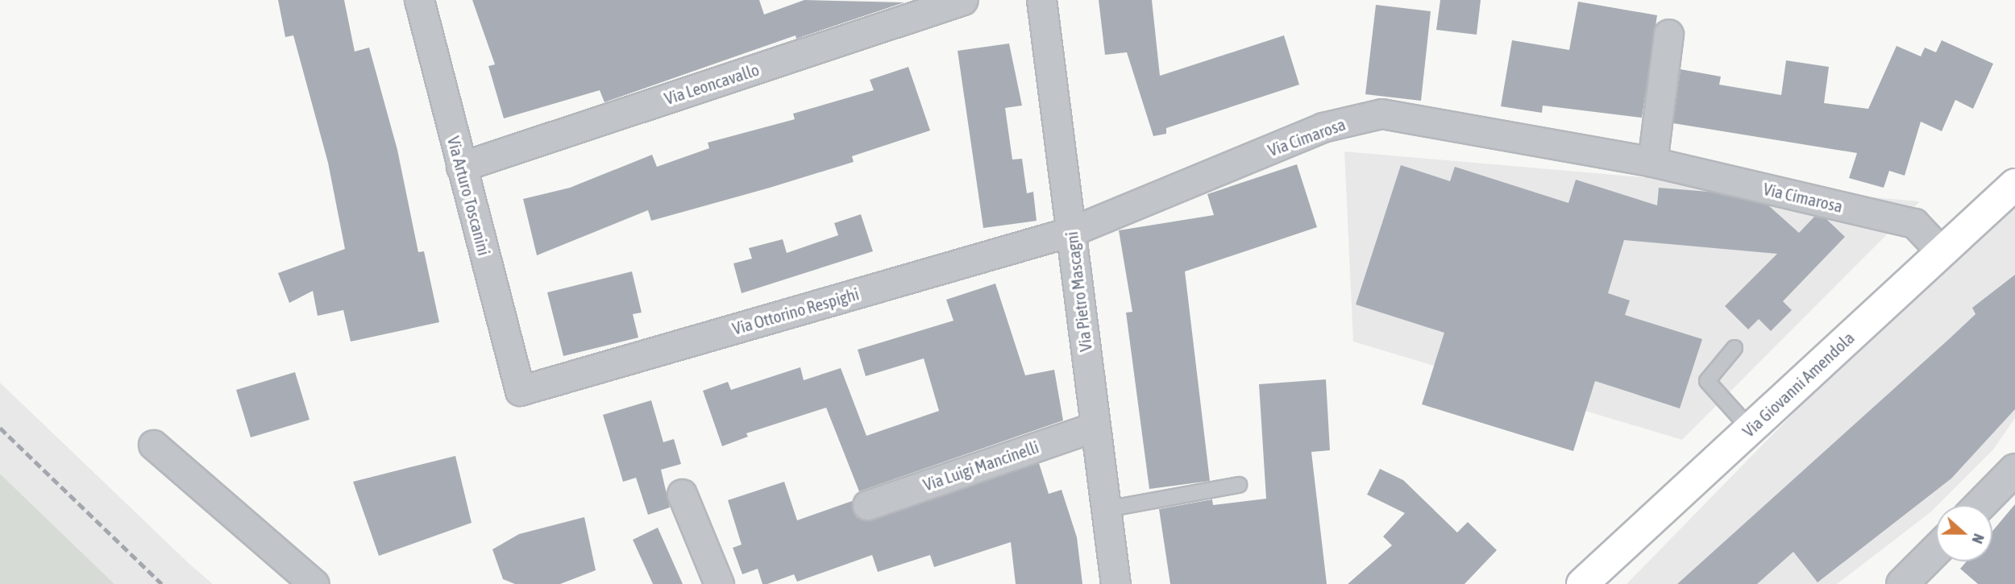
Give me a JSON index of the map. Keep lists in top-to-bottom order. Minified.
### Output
{"streets":{"main road":["Via Giovanni Amendola"],"street":["Via Leoncavallo","Via Cimarosa","Via Arturo Toscanini","Via Pietro Mascagni","Via Ottorino Respighi","Via Luigi Mancinelli"]},"crossings":[["Via Leoncavallo","Via Arturo Toscanini"],["Via Cimarosa","Via Pietro Mascagni"],["Via Cimarosa","Via Ottorino Respighi"],["Via Cimarosa","Via Giovanni Amendola"],["Via Arturo Toscanini","Via Ottorino Respighi"],["Via Pietro Mascagni","Via Ottorino Respighi"],["Via Pietro Mascagni","Via Luigi Mancinelli"]],"north":"right"}
